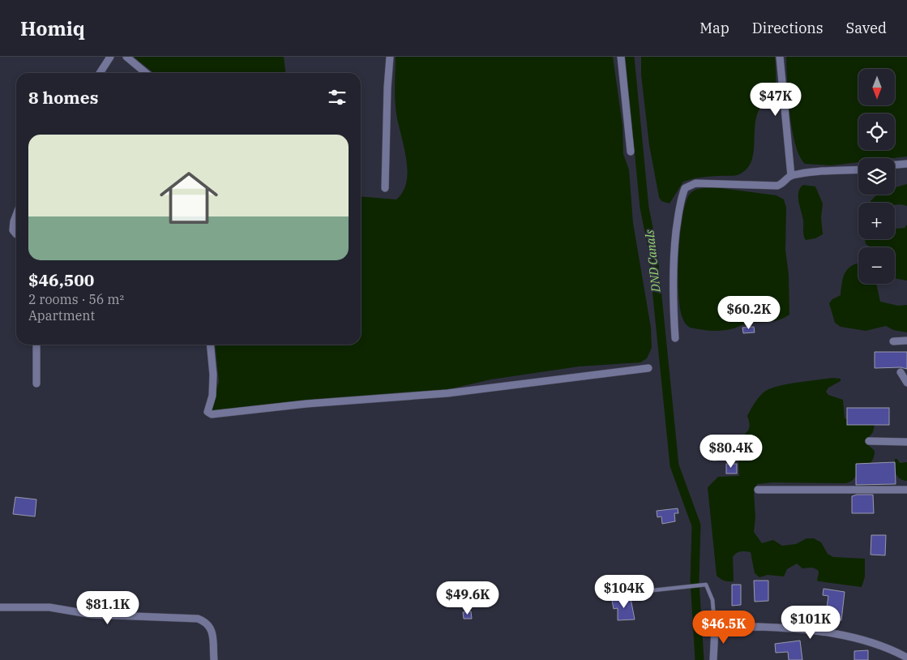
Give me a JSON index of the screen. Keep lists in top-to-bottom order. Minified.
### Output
{"water":["DND Canals"],"north":"bottom","page":{"header":"Homiq","nav":["Map","Directions","Saved"],"map_buttons":["+","−"],"heading":"8 homes","price":["$47K","$60.2K","$80.4K","$104K","$49.6K","$81.1K","$101K","$46.5K"],"list":[{"name":"$46,500","note":"2 rooms · 56 m² · Apartment"}]}}
